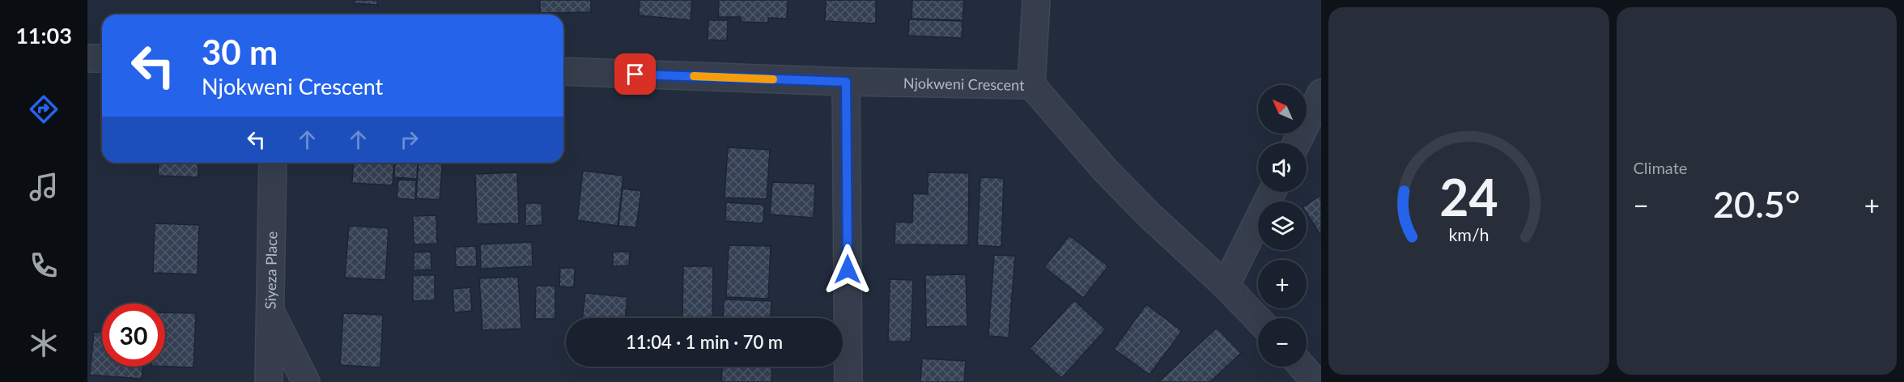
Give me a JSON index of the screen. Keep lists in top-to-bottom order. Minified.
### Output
{"streets":{"street":["Njokweni Crescent","Siyeza Place"]},"north":"top left","page":{"tabs":"11:03","tile":"Climate","turn":["30 m","Njokweni Crescent"],"map_buttons":["+","−"],"heat":["−","20.5°","+"],"limit":"30","trip":"11:04 · 1 min · 70 m","gauge":["24","km/h"]}}
